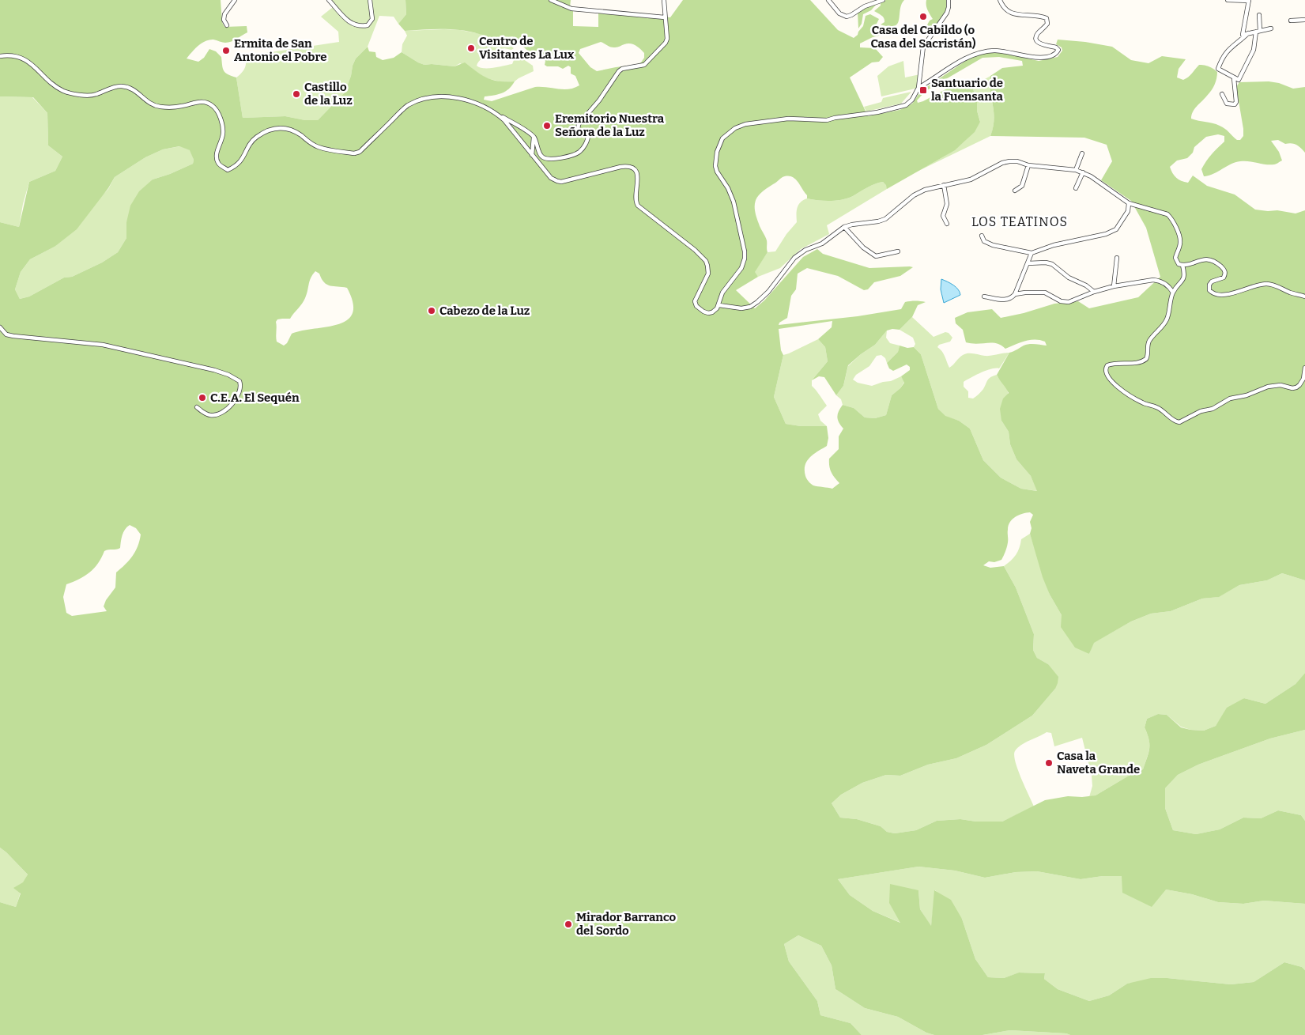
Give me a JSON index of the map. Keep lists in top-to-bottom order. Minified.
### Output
{"districts":["LOS TEATINOS"],"places":{"other":["Casa del Cabildo (o Casa del Sacristán)","Centro de Visitantes La Lux","Ermita de San Antonio el Pobre","Castillo de la Luz","Eremitorio Nuestra Señora de la Luz","Cabezo de la Luz","C.E.A. El Sequén","Casa la Naveta Grande","Mirador Barranco del Sordo"],"transit":["Santuario de la Fuensanta"]}}
